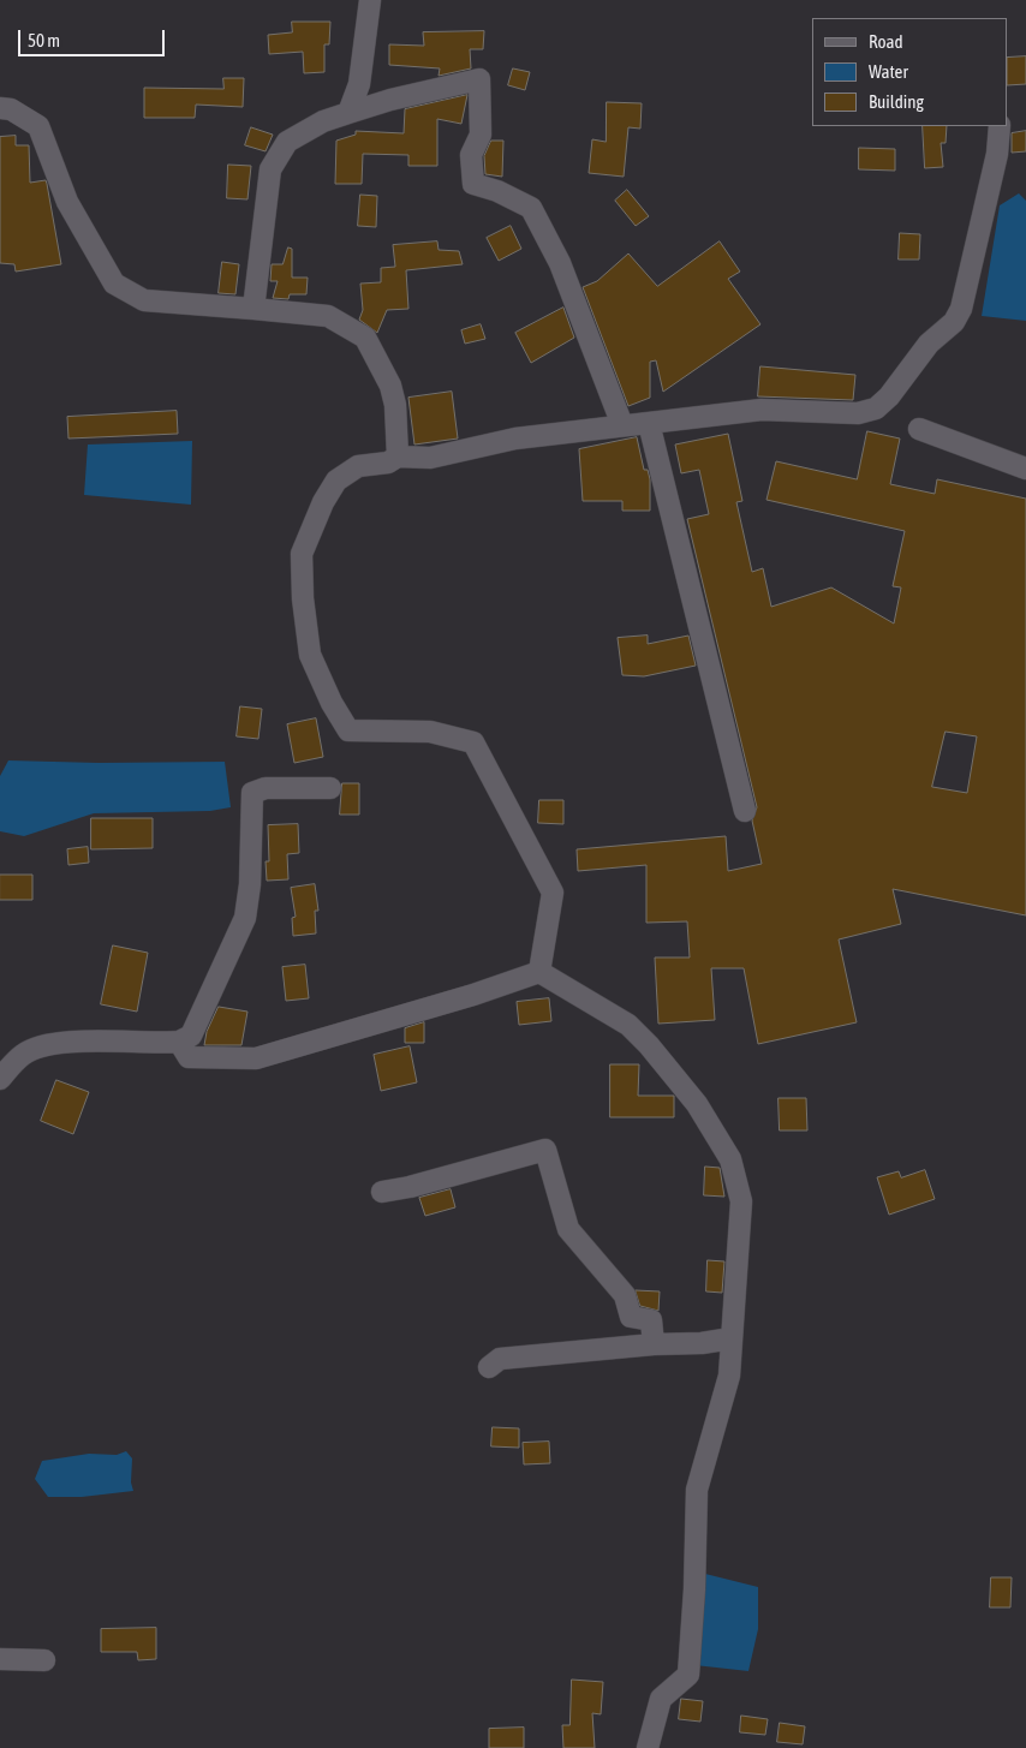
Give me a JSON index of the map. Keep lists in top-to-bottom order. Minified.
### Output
{"legend":["Road","Water","Building"],"scale_bar":"50 m"}
